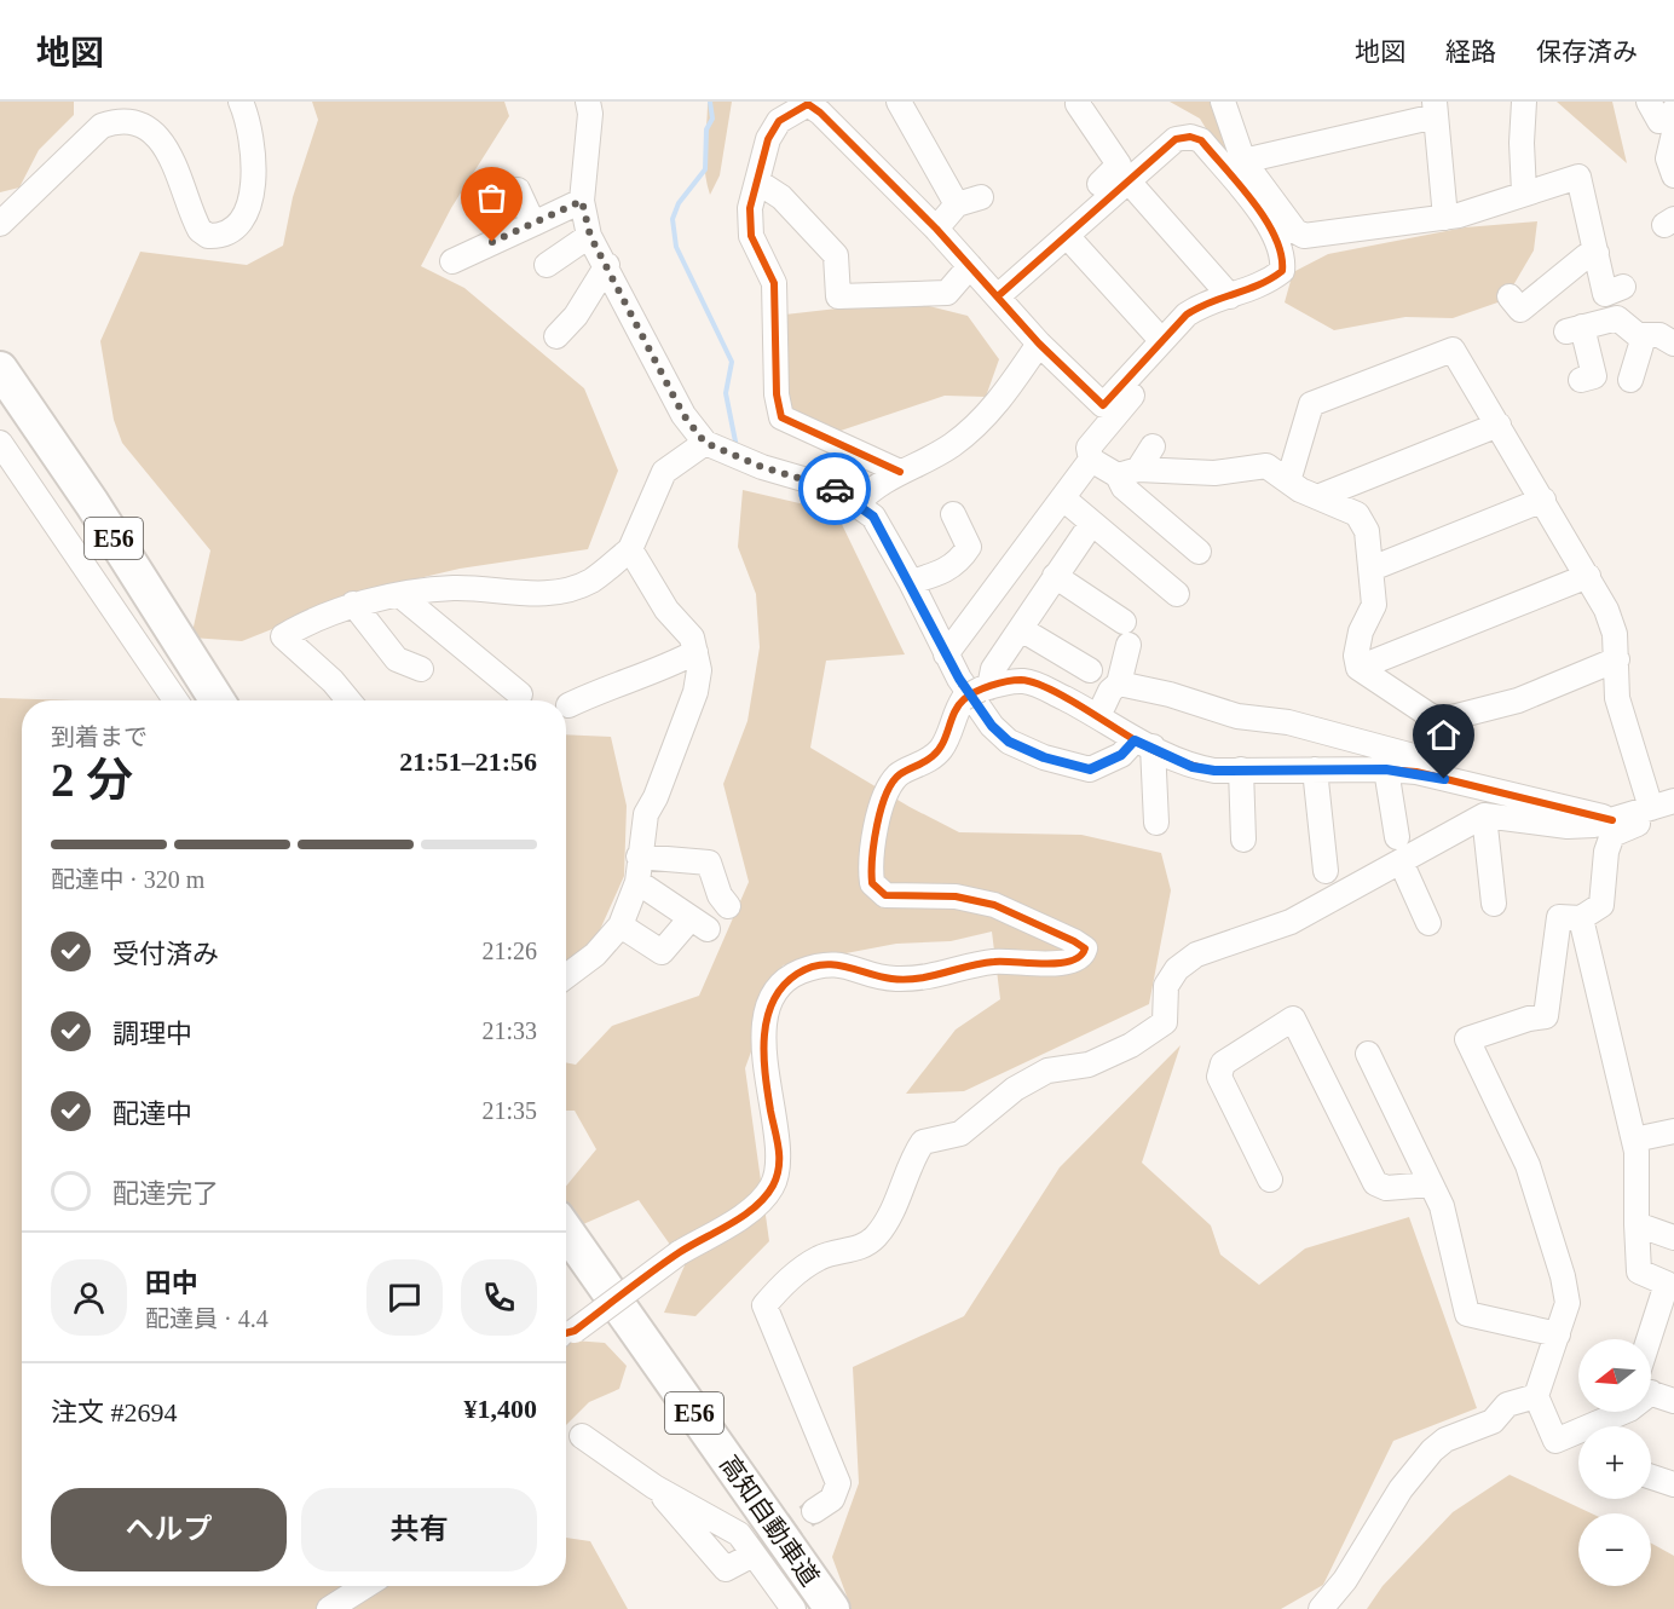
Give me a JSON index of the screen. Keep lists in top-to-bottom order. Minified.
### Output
{"streets":{"highway":["E56","高知自動車道"]},"north":"left","page":{"header":"地図","nav":["地図","経路","保存済み"],"heading":["2 分","到着まで","21:51–21:56"],"panel":["田中","配達員 · 4.4","注文 #2694","¥1,400"],"bar":"配達中 · 320 m","list":[["受付済み","21:26"],["調理中","21:33"],["配達中","21:35"],"配達完了"],"map_buttons":["+","−"],"buttons":["ヘルプ","共有"]}}
